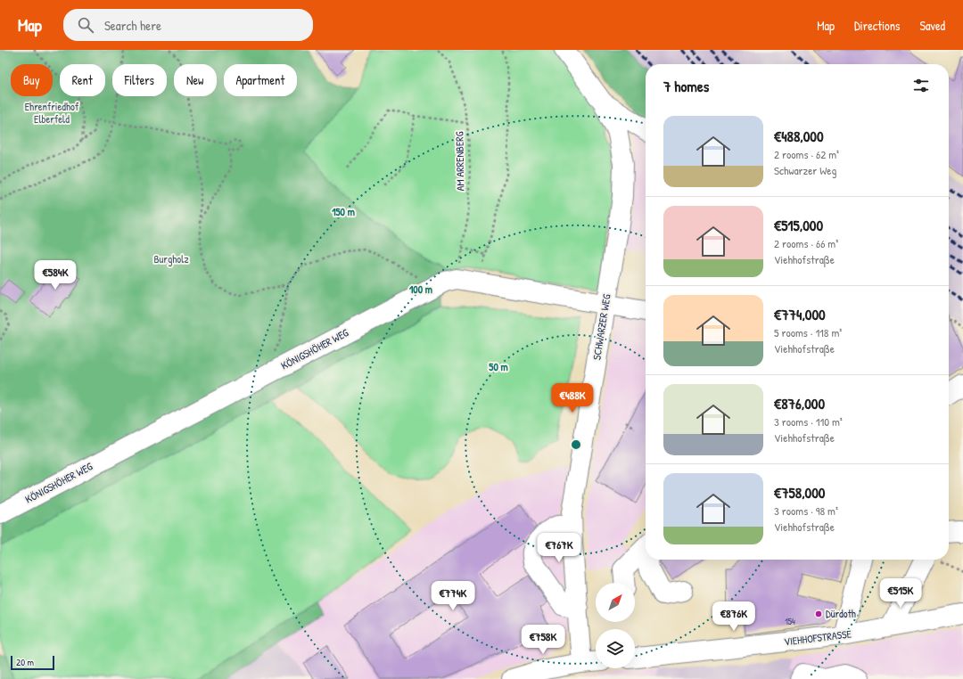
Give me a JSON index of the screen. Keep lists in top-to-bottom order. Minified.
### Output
{"streets":{"street":["SCHWARZER WEG","KÖNIGSHÖHER WEG","VIEHHOFSTRASSE"],"path":["AM ARRENBERG"]},"crossings":[["AM ARRENBERG","KÖNIGSHÖHER WEG"],["SCHWARZER WEG","KÖNIGSHÖHER WEG"]],"parks":["Ehrenfriedhof Elberfeld","Burgholz"],"places":["Dürdoth"],"house_numbers":["154"],"scale_bar":"20 m","north":"top right","page":{"header":"Map","search":"Search here","nav":["Map","Directions","Saved"],"chip":["Buy","Rent","Filters","New","Apartment"],"heading":"7 homes","list":[{"name":"€488,000","note":"2 rooms · 62 m² · Schwarzer Weg"},{"name":"€515,000","note":"2 rooms · 66 m² · Viehhofstraße"},{"name":"€774,000","note":"5 rooms · 118 m² · Viehhofstraße"},{"name":"€876,000","note":"3 rooms · 110 m² · Viehhofstraße"},{"name":"€758,000","note":"3 rooms · 98 m² · Viehhofstraße"}],"price":["€584K","€488K","€767K","€515K","€774K","€876K","€758K"],"scale":"20 m"},"rings":["150 m","100 m","50 m"]}
